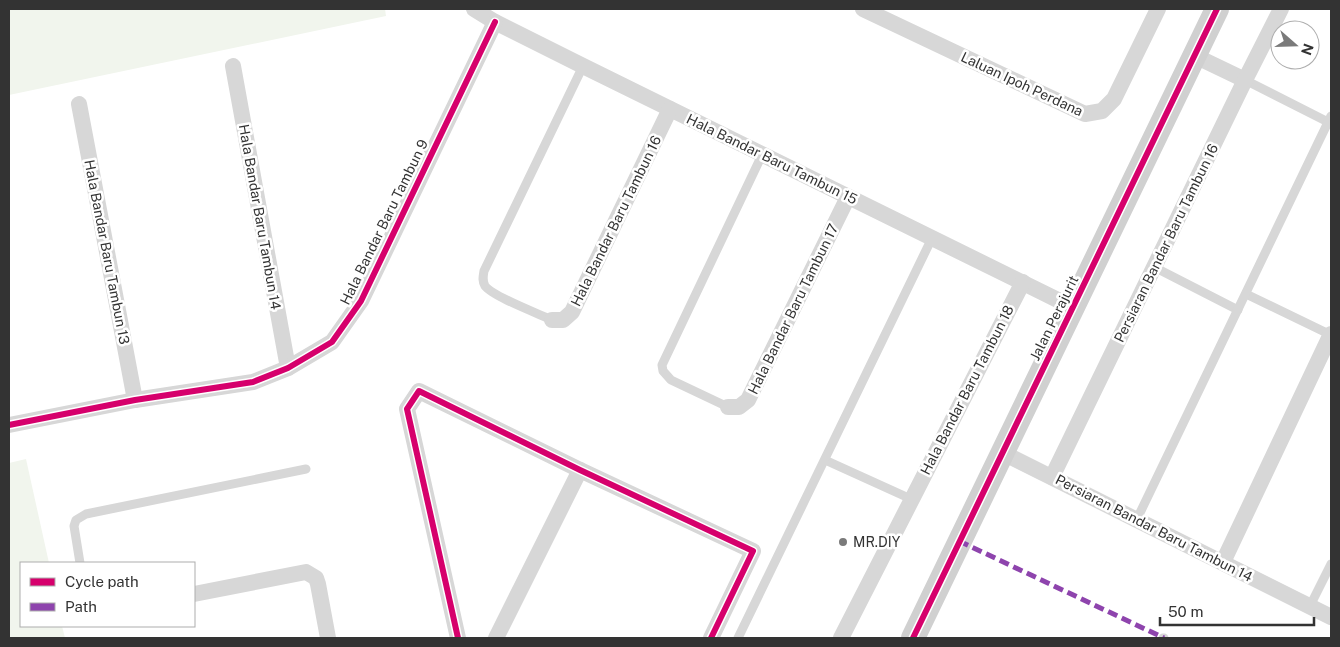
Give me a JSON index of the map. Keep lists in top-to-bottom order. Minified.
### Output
{"streets":{"street":["Laluan Ipoh Perdana","Hala Bandar Baru Tambun 15","Hala Bandar Baru Tambun 14","Hala Bandar Baru Tambun 16","Hala Bandar Baru Tambun 9","Persiaran Bandar Baru Tambun 16","Hala Bandar Baru Tambun 13","Hala Bandar Baru Tambun 17","Jalan Perajurit","Hala Bandar Baru Tambun 18","Persiaran Bandar Baru Tambun 14"]},"crossings":[["Hala Bandar Baru Tambun 15","Hala Bandar Baru Tambun 16"],["Hala Bandar Baru Tambun 15","Hala Bandar Baru Tambun 9"],["Hala Bandar Baru Tambun 15","Hala Bandar Baru Tambun 17"],["Hala Bandar Baru Tambun 15","Jalan Perajurit"],["Hala Bandar Baru Tambun 15","Hala Bandar Baru Tambun 18"],["Hala Bandar Baru Tambun 14","Hala Bandar Baru Tambun 9"],["Hala Bandar Baru Tambun 9","Hala Bandar Baru Tambun 13"],["Persiaran Bandar Baru Tambun 16","Persiaran Bandar Baru Tambun 14"],["Jalan Perajurit","Persiaran Bandar Baru Tambun 14"]],"places":["MR.DIY"],"legend":["Cycle path","Path"],"scale_bar":"50 m","north":"right"}
